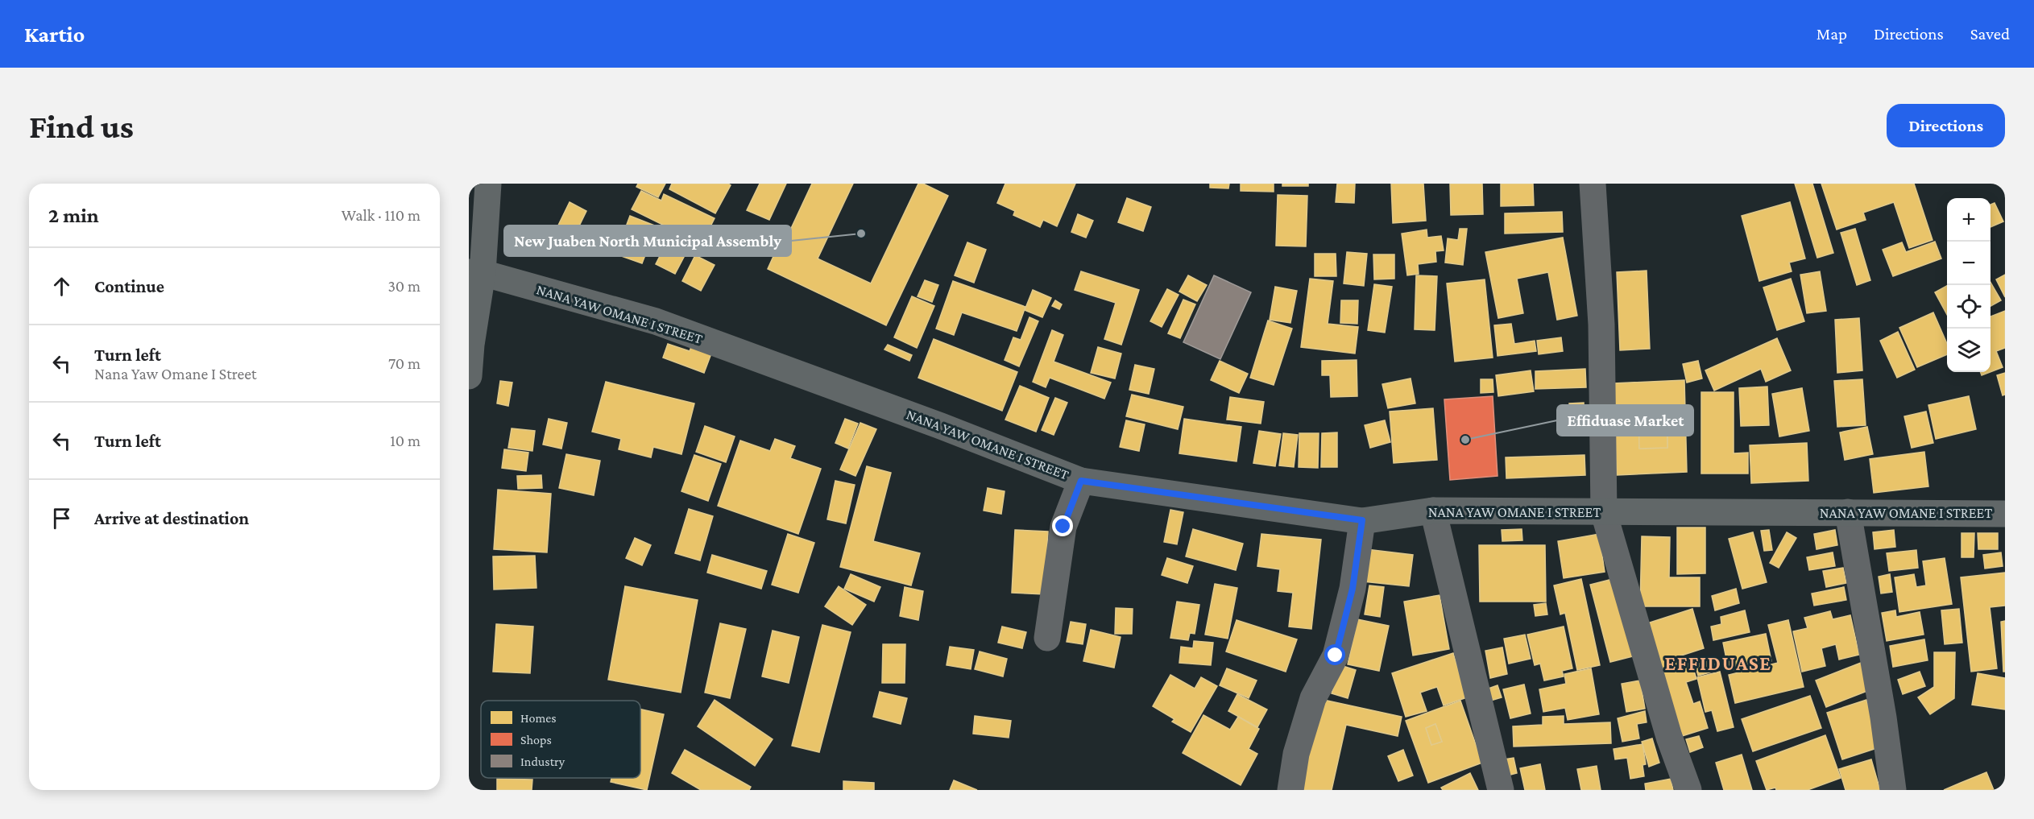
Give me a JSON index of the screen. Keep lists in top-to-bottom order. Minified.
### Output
{"streets":{"main road":["NANA YAW OMANE I STREET"]},"districts":["EFFIDUASE"],"places":["New Juaben North Municipal Assembly","Effiduase Market"],"legend":["Homes","Shops","Industry"],"page":{"header":"Kartio","nav":["Map","Directions","Saved"],"buttons":"Directions","title":"Find us","heading":["2 min","Walk · 110 m"],"map_buttons":["+","−"],"list":[["Continue","30 m"],["Turn left","Nana Yaw Omane I Street","70 m"],["Turn left","10 m"],"Arrive at destination"]}}
